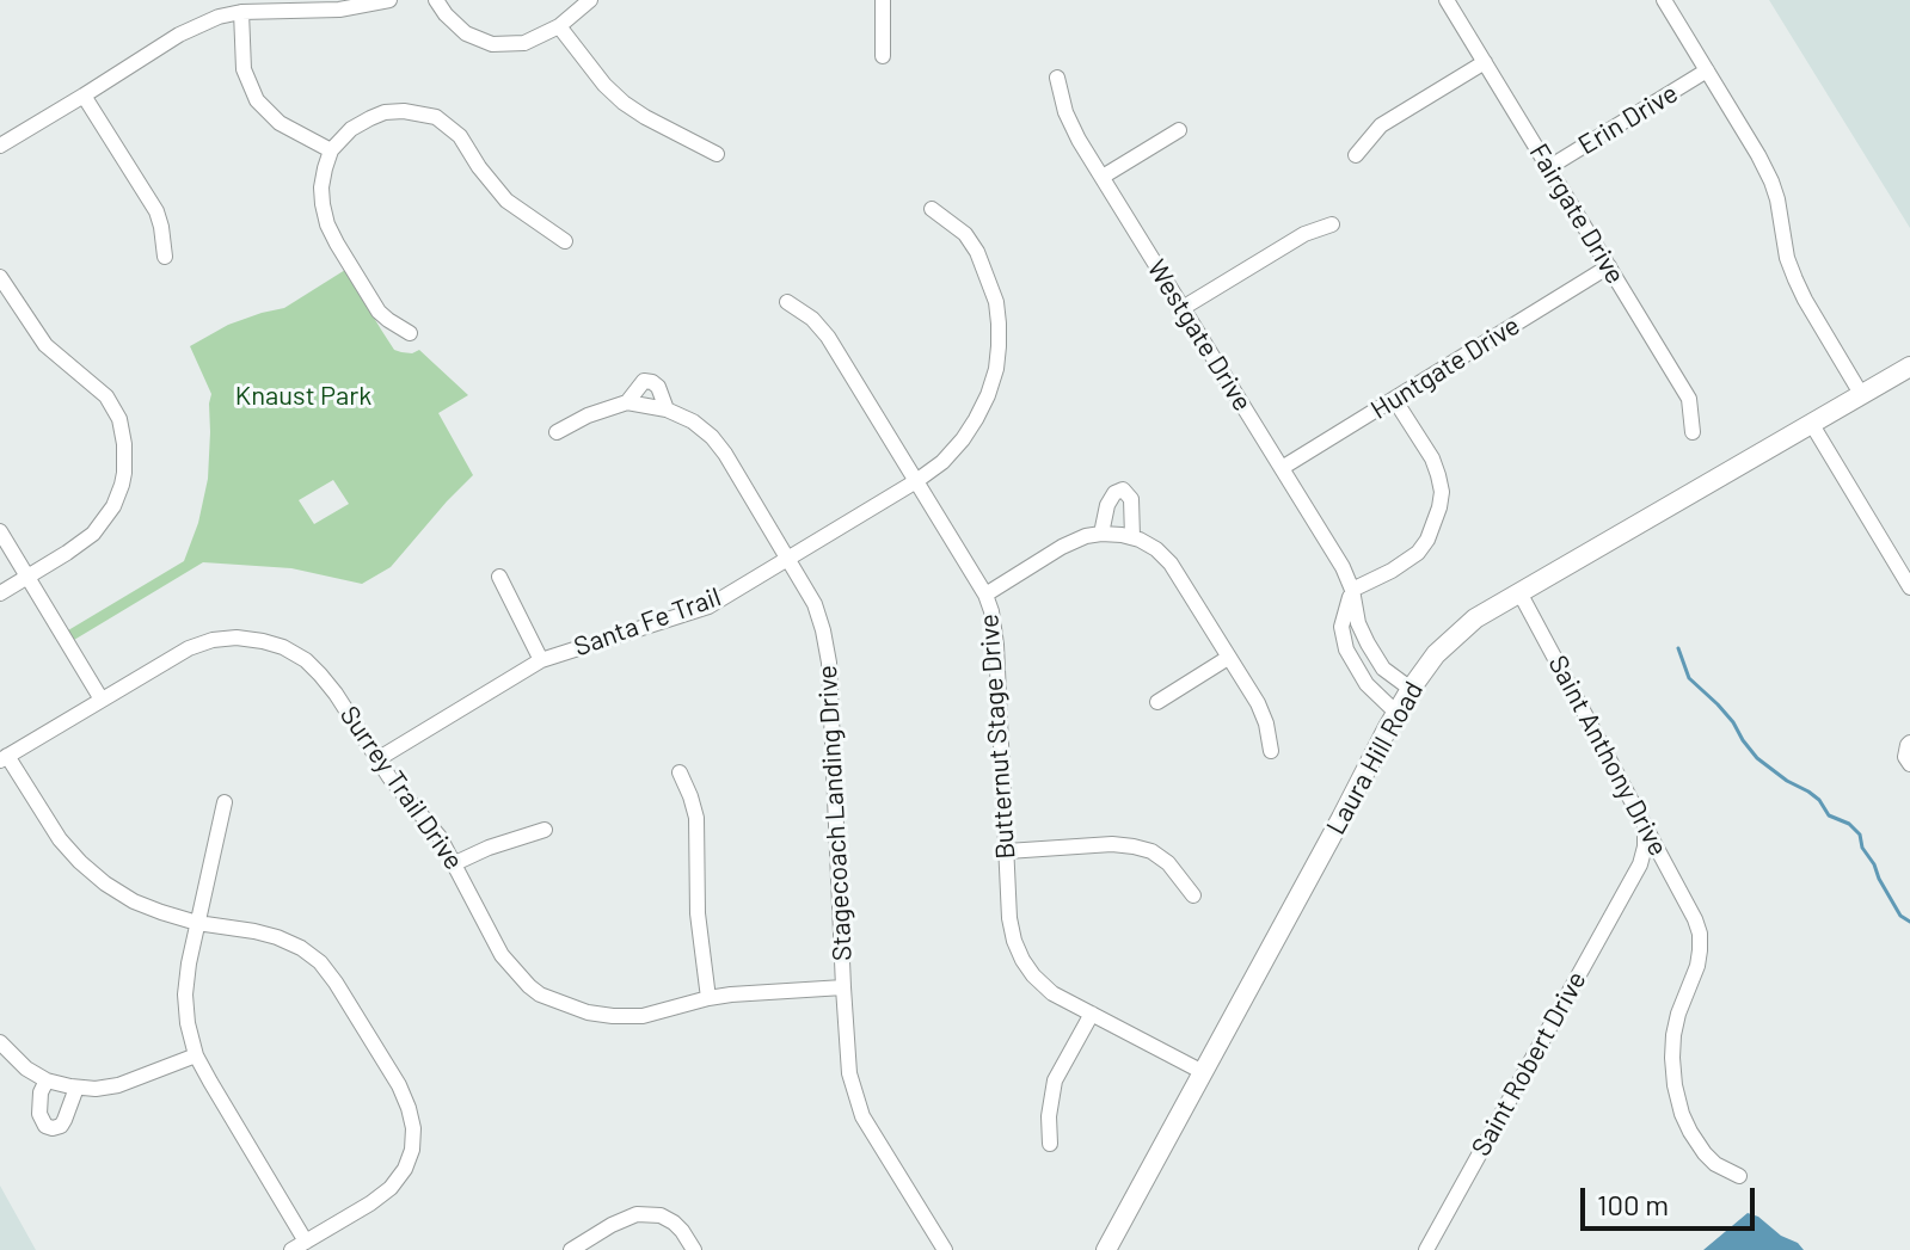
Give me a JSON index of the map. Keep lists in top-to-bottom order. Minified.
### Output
{"streets":{"main road":["Laura Hill Road"],"street":["Erin Drive","Fairgate Drive","Westgate Drive","Huntgate Drive","Santa Fe Trail","Butternut Stage Drive","Saint Anthony Drive","Surrey Trail Drive","Stagecoach Landing Drive","Saint Robert Drive"]},"crossings":[["Erin Drive","Fairgate Drive"],["Fairgate Drive","Huntgate Drive"],["Westgate Drive","Huntgate Drive"],["Westgate Drive","Laura Hill Road"],["Santa Fe Trail","Butternut Stage Drive"],["Santa Fe Trail","Surrey Trail Drive"],["Santa Fe Trail","Stagecoach Landing Drive"],["Butternut Stage Drive","Laura Hill Road"],["Saint Anthony Drive","Laura Hill Road"],["Saint Anthony Drive","Saint Robert Drive"],["Surrey Trail Drive","Stagecoach Landing Drive"]],"parks":["Knaust Park"],"scale_bar":"100 m"}
